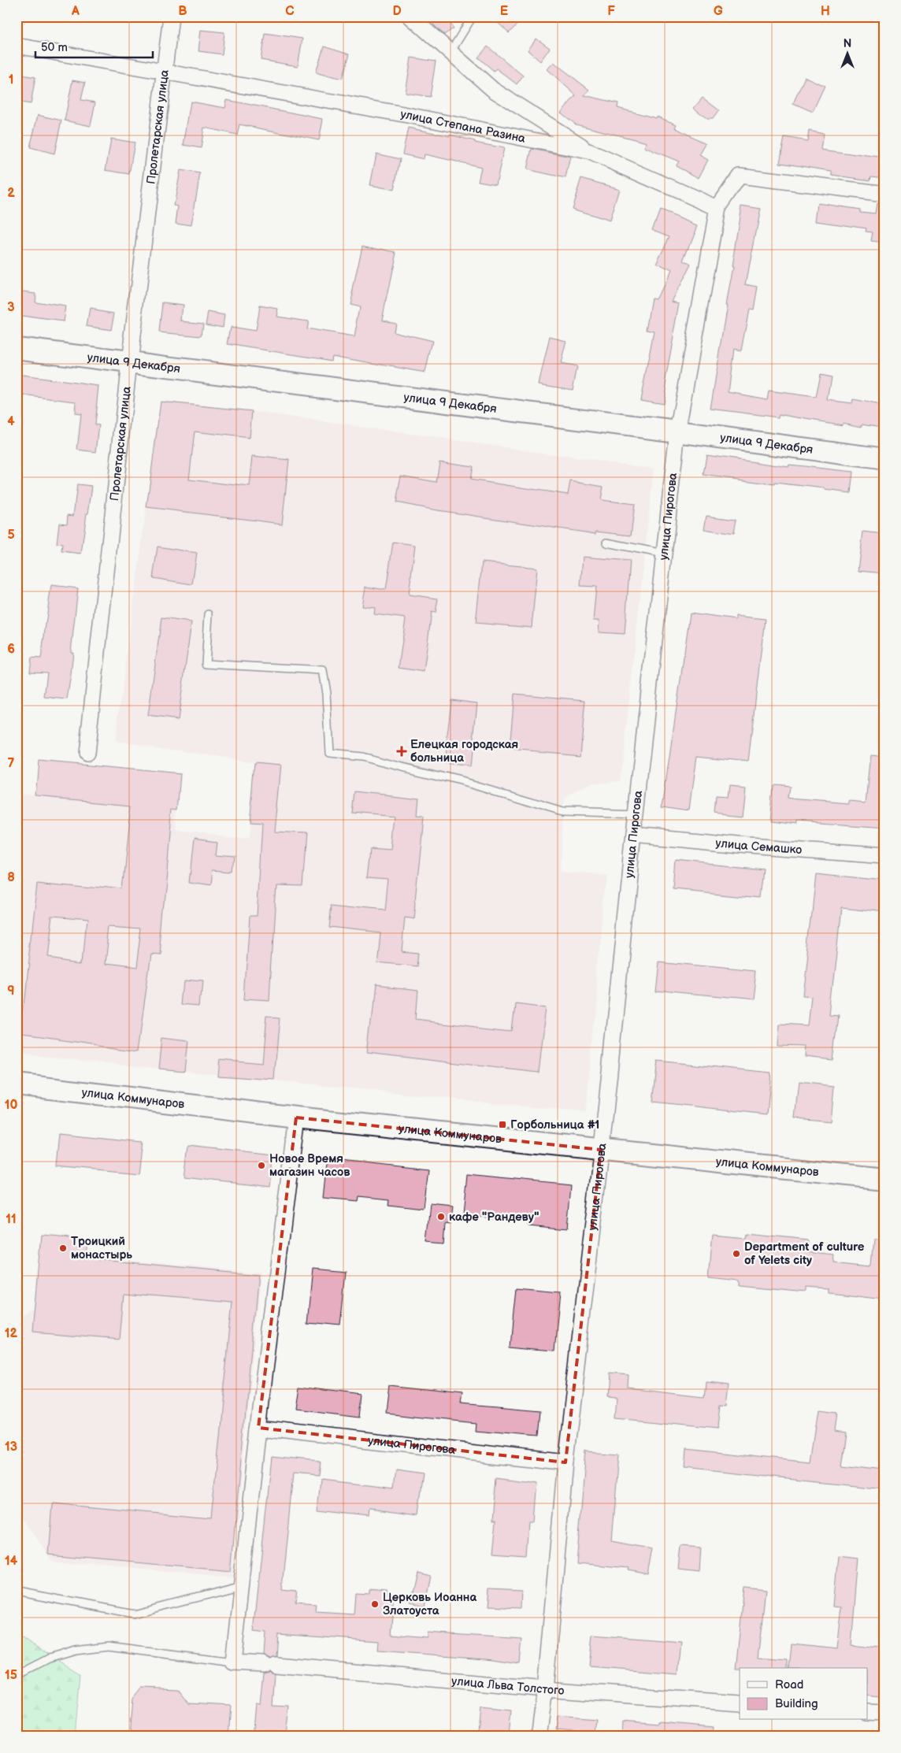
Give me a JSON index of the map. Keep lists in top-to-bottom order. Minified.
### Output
{"streets":{"street":["улица Степана Разина","Пролетарская улица","улица 9 Декабря","улица Пирогова","улица Семашко","улица Коммунаров","улица Льва Толстого"]},"crossings":[["улица Степана Разина","Пролетарская улица"],["улица Степана Разина","улица Пирогова"],["Пролетарская улица","улица 9 Декабря"],["улица 9 Декабря","улица Пирогова"],["улица Пирогова","улица Семашко"],["улица Пирогова","улица Коммунаров"],["улица Пирогова","улица Льва Толстого"]],"places":{"health":["Елецкая городская больница"],"transit":["Горбольница #1"],"other":["Новое Время магазин часов","кафе \"Рандеву\"","Троицкий монастырь","Department of culture of Yelets city","Церковь Иоанна Златоуста"]},"legend":["Road","Building"],"scale_bar":"50 m","north":"top","grid":{"columns":["A","B","C","D","E","F","G","H"],"rows":["1","2","3","4","5","6","7","8","9","10","11","12","13","14","15"]}}
